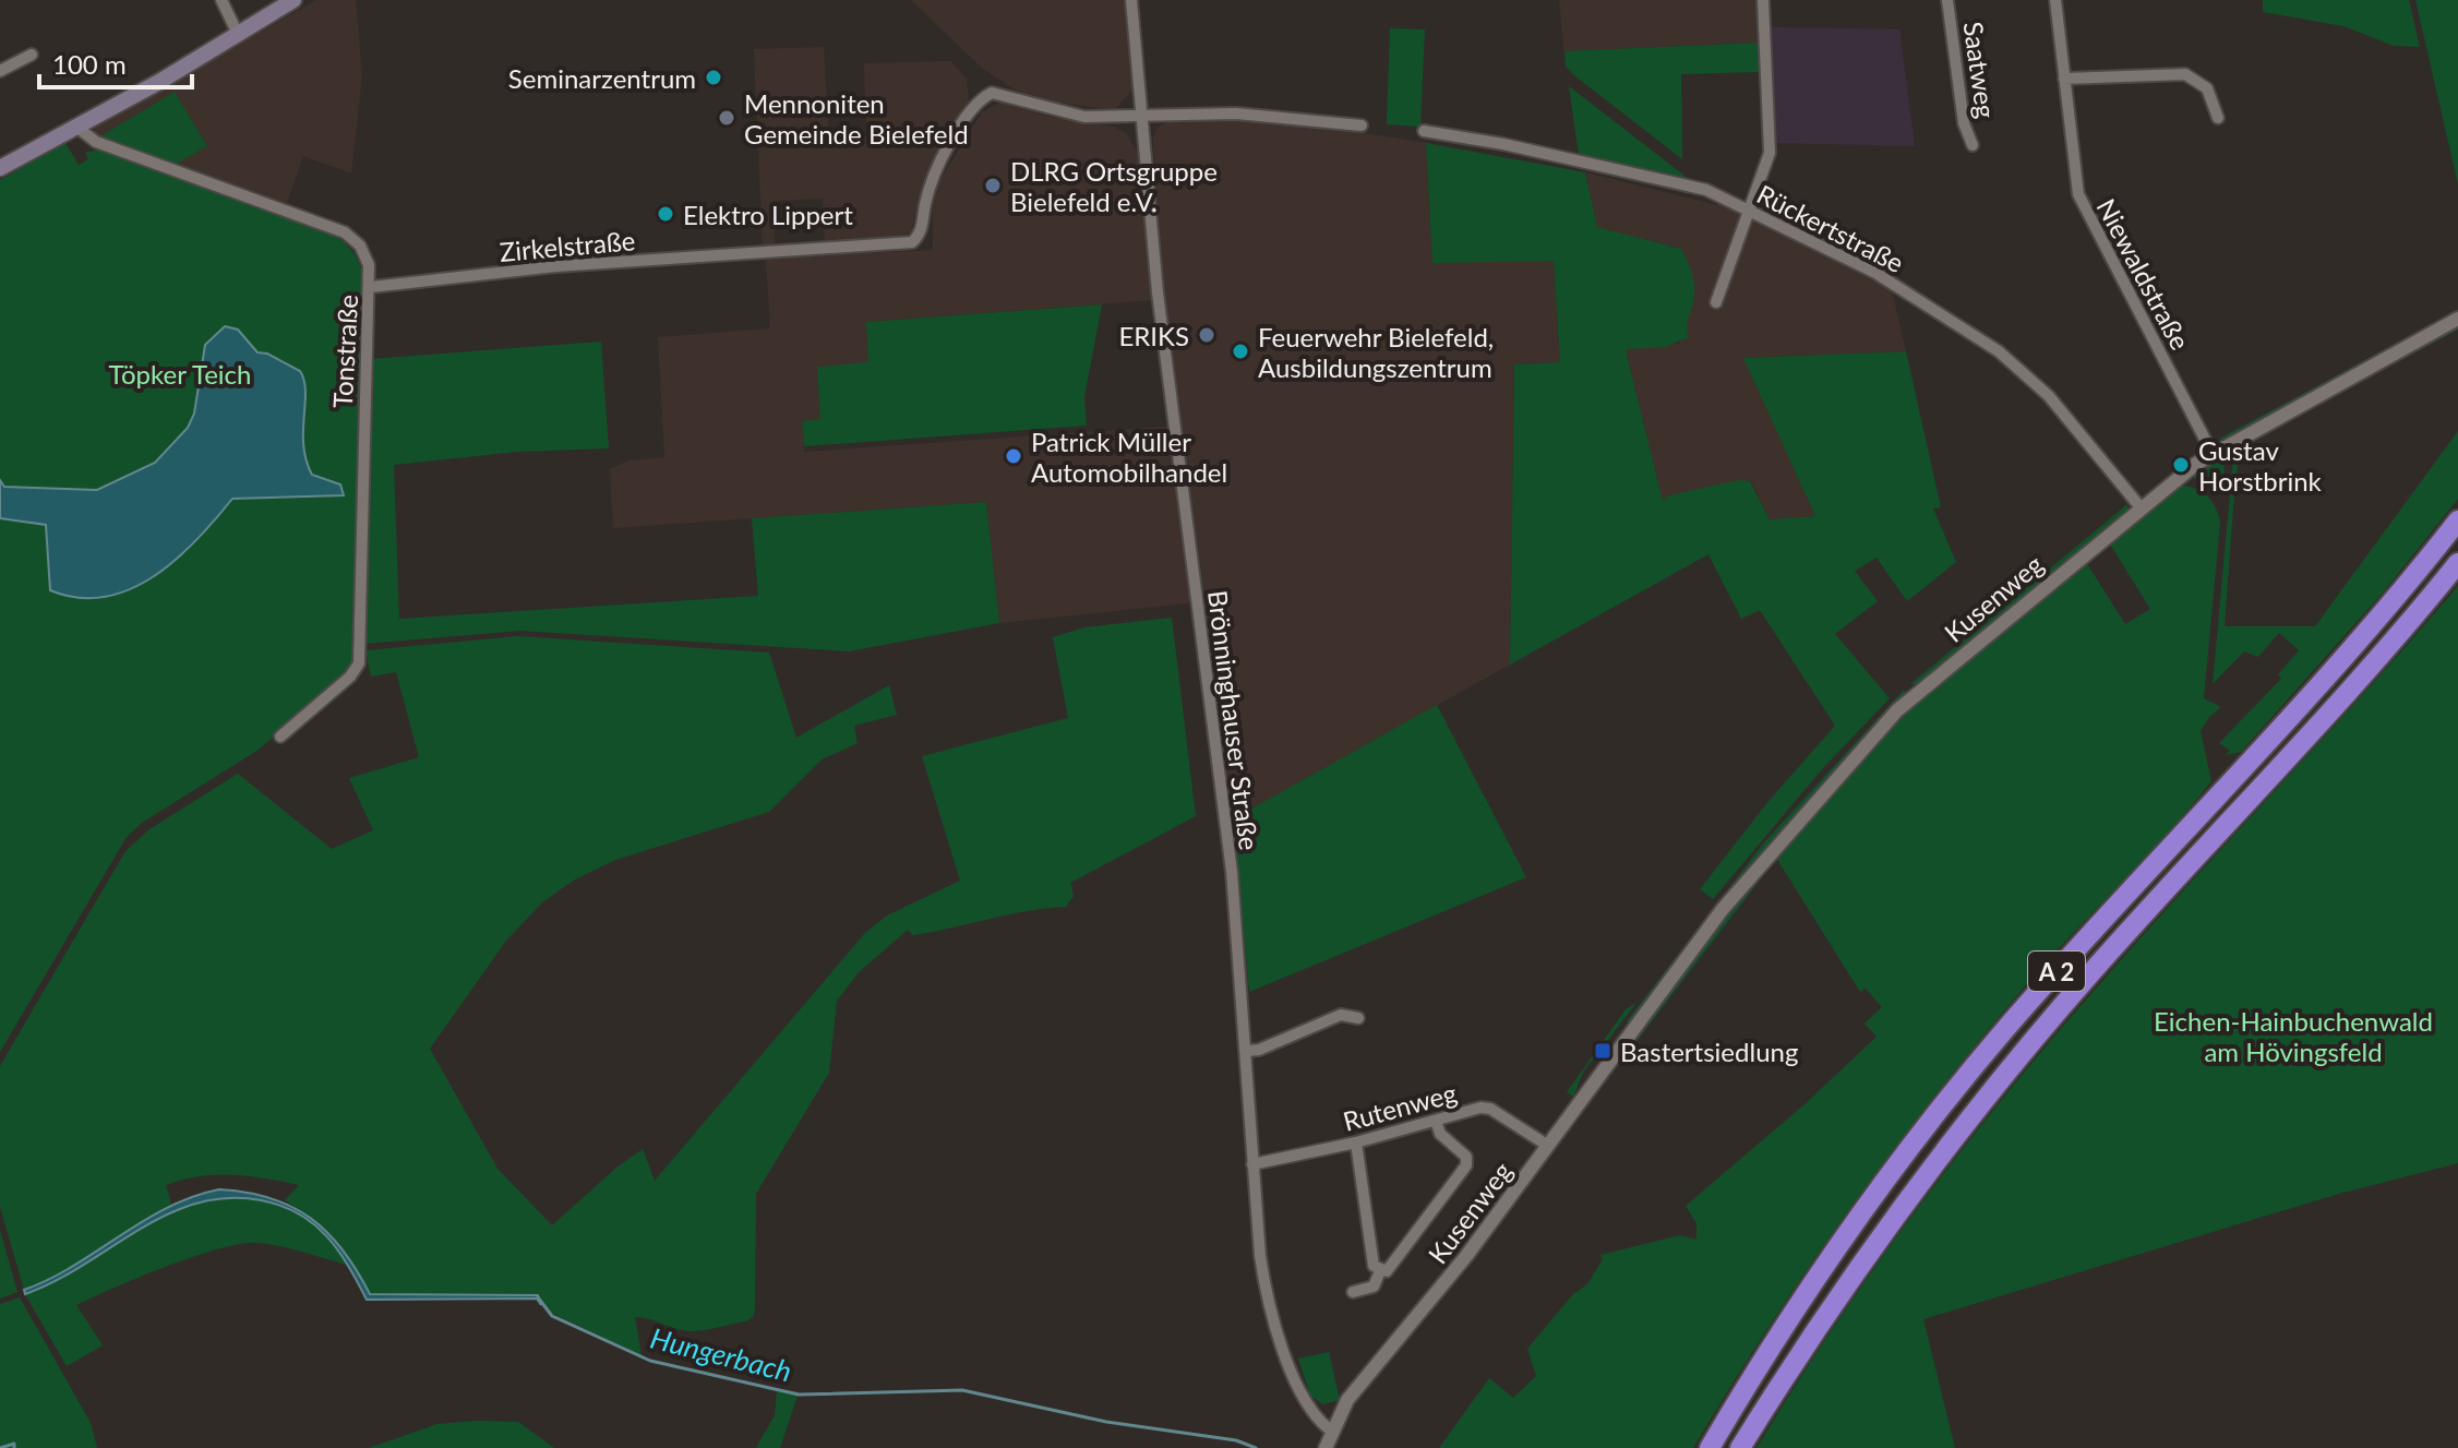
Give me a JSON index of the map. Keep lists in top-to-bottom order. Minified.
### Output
{"streets":{"highway":["A 2"],"street":["Saatweg","Rückertstraße","Zirkelstraße","Niewaldstraße","Tonstraße","Kusenweg","Brönninghauser Straße","Rutenweg"]},"crossings":[["Rückertstraße","Kusenweg"],["Zirkelstraße","Tonstraße"],["Zirkelstraße","Brönninghauser Straße"],["Niewaldstraße","Kusenweg"],["Kusenweg","Brönninghauser Straße"],["Kusenweg","Rutenweg"],["Brönninghauser Straße","Rutenweg"]],"water":["Hungerbach"],"parks":["Töpker Teich","Eichen-Hainbuchenwald am Hövingsfeld"],"places":{"other":["Seminarzentrum","Mennoniten Gemeinde Bielefeld","DLRG Ortsgruppe Bielefeld e.V.","Elektro Lippert","ERIKS","Feuerwehr Bielefeld, Ausbildungszentrum","Patrick Müller Automobilhandel","Gustav Horstbrink"],"transit":["Bastertsiedlung"]},"scale_bar":"100 m"}
